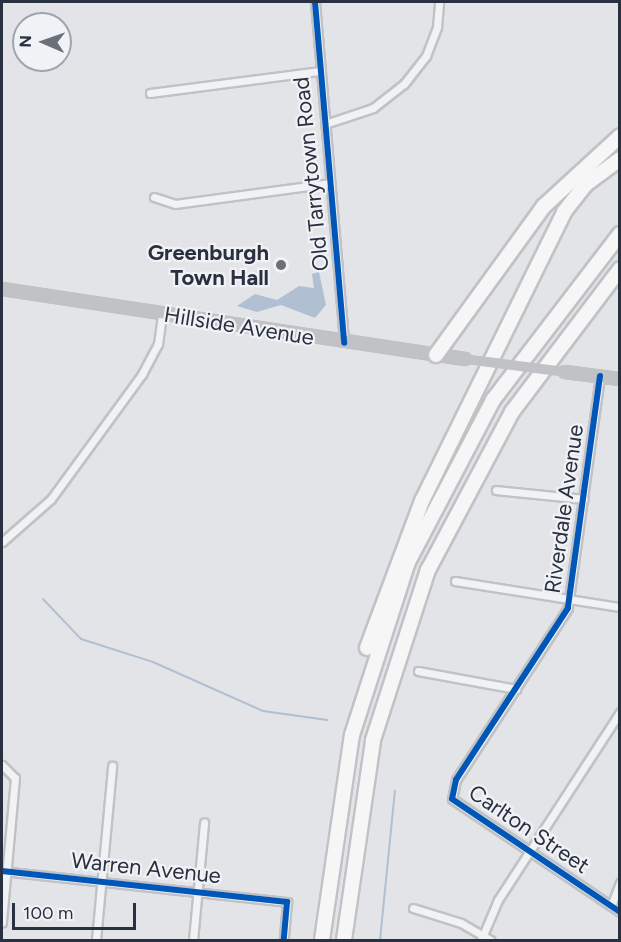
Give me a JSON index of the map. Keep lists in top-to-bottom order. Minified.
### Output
{"streets":{"main road":["Hillside Avenue"],"street":["Old Tarrytown Road","Riverdale Avenue","Carlton Street","Warren Avenue"]},"crossings":[["Old Tarrytown Road","Hillside Avenue"],["Hillside Avenue","Riverdale Avenue"],["Riverdale Avenue","Carlton Street"]],"places":["Greenburgh Town Hall"],"scale_bar":"100 m","north":"left"}
